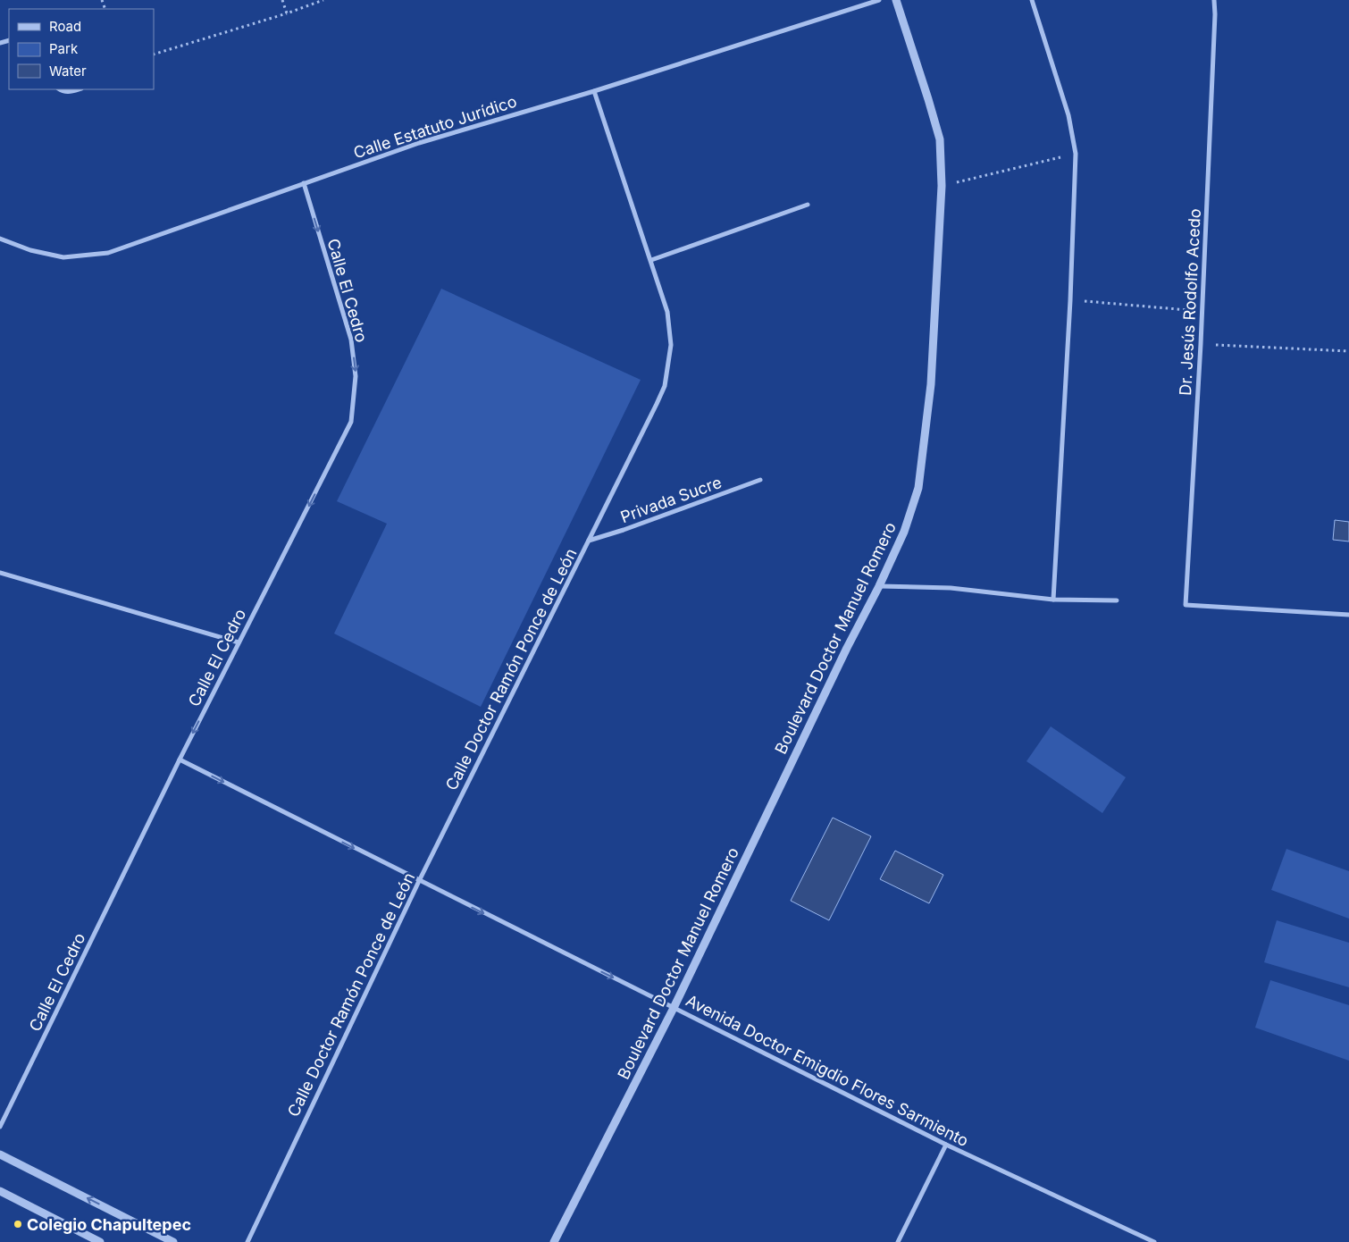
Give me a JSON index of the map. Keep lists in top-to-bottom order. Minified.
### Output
{"streets":{"street":["Calle Estatuto Jurídico","Calle El Cedro","Dr. Jesús Rodolfo Acedo","Privada Sucre","Boulevard Doctor Manuel Romero","Calle Doctor Ramón Ponce de León","Avenida Doctor Emigdio Flores Sarmiento"]},"crossings":[["Calle Estatuto Jurídico","Calle El Cedro"],["Calle Estatuto Jurídico","Calle Doctor Ramón Ponce de León"],["Calle El Cedro","Avenida Doctor Emigdio Flores Sarmiento"],["Privada Sucre","Calle Doctor Ramón Ponce de León"],["Boulevard Doctor Manuel Romero","Avenida Doctor Emigdio Flores Sarmiento"],["Calle Doctor Ramón Ponce de León","Avenida Doctor Emigdio Flores Sarmiento"]],"one_way":["Calle El Cedro","Avenida Doctor Emigdio Flores Sarmiento"],"places":["Colegio Chapultepec"],"legend":["Road","Park","Water"]}
